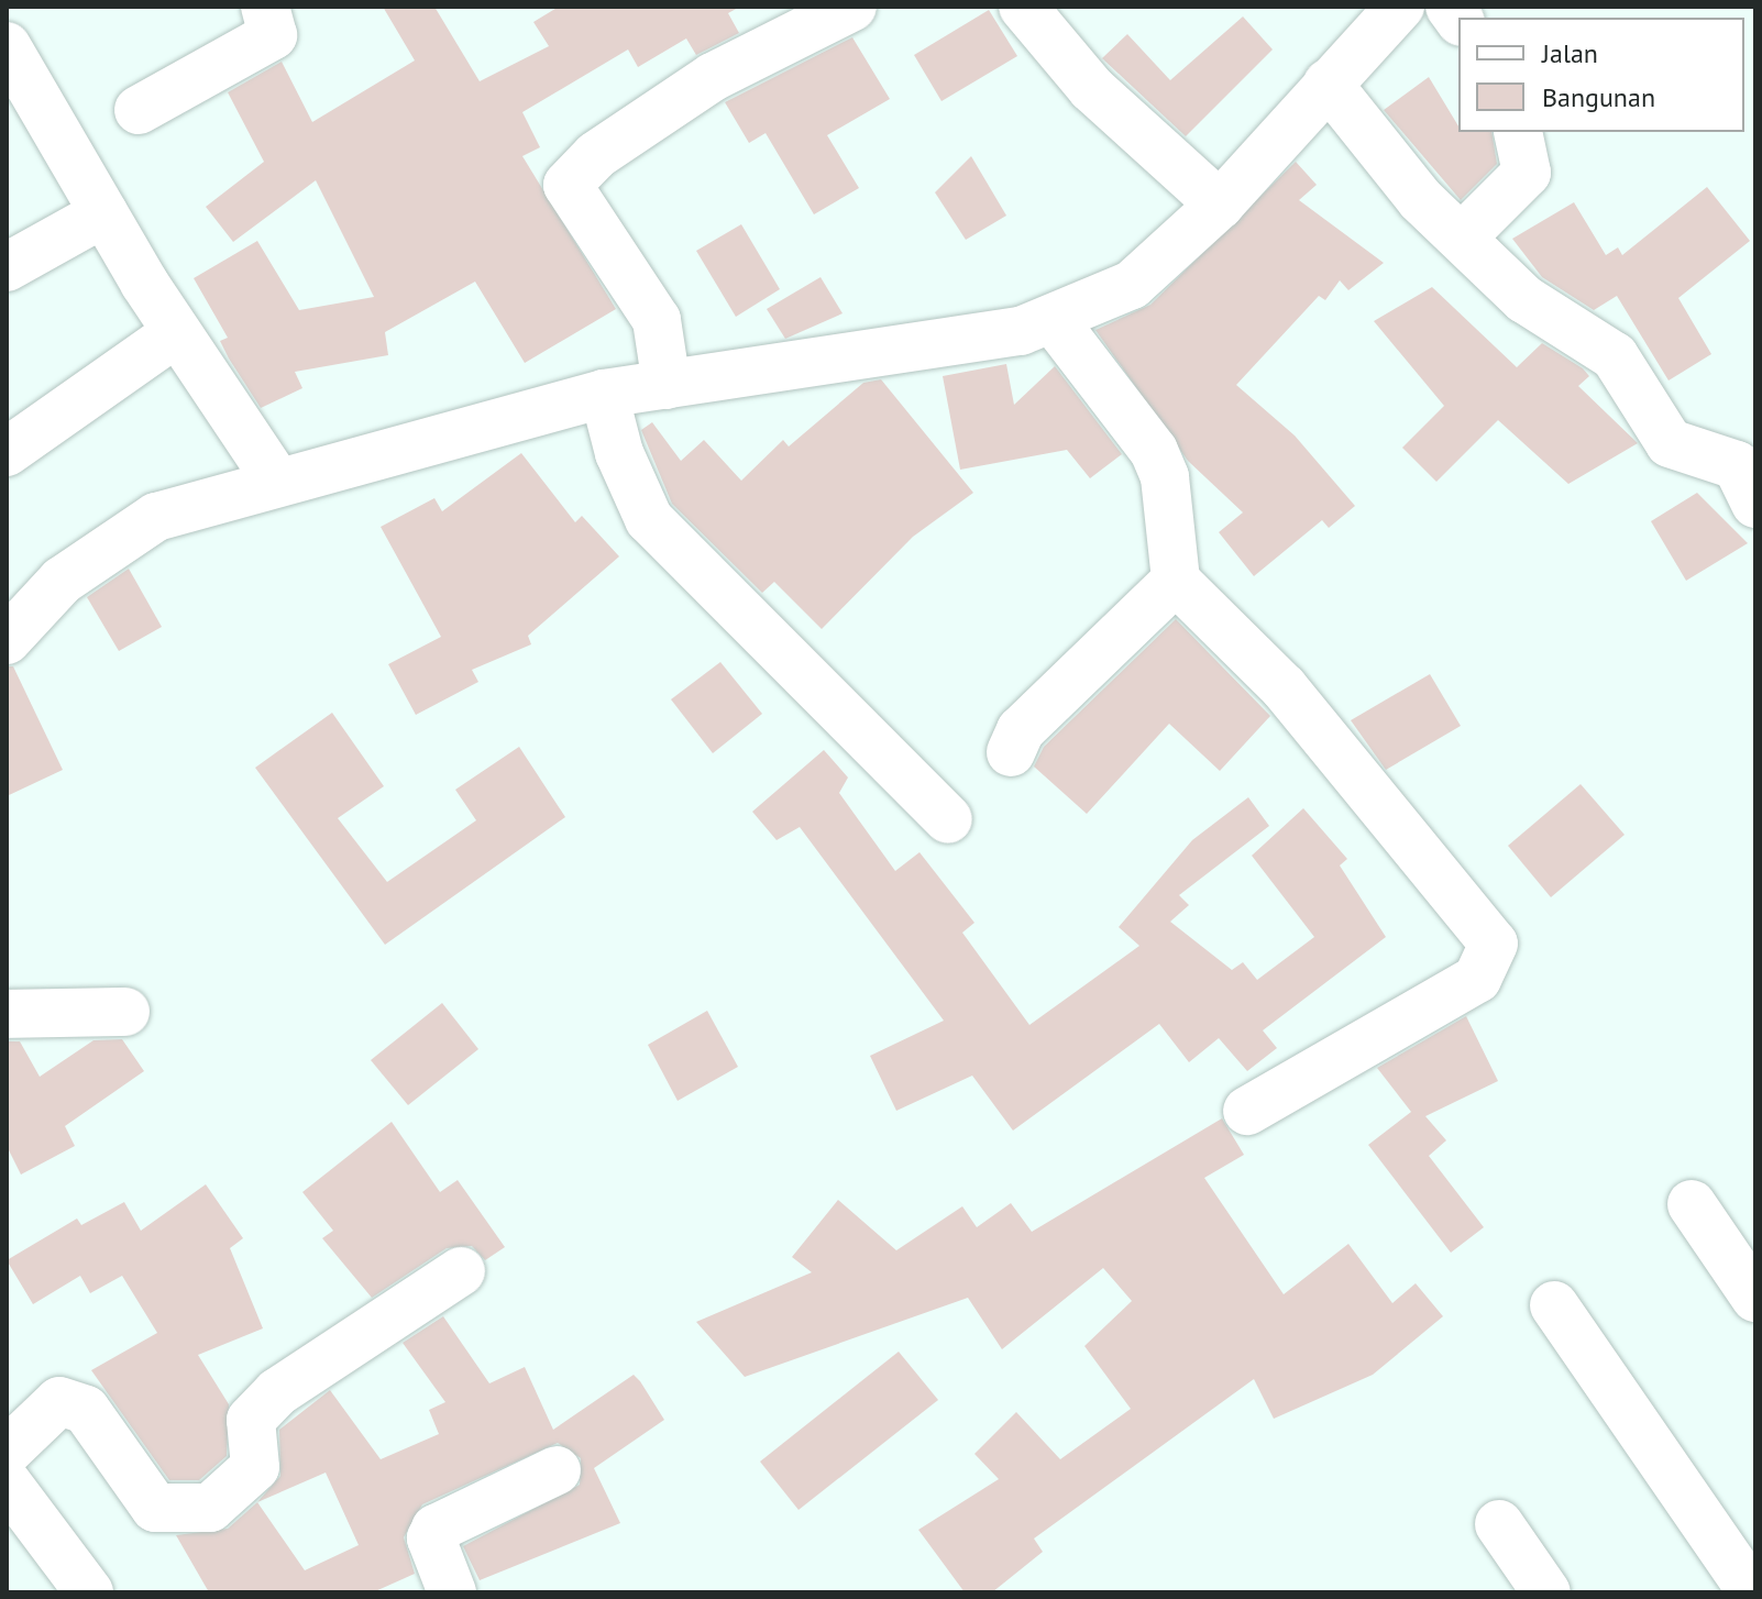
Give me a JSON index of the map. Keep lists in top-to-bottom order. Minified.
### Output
{"legend":["Jalan","Bangunan"]}
